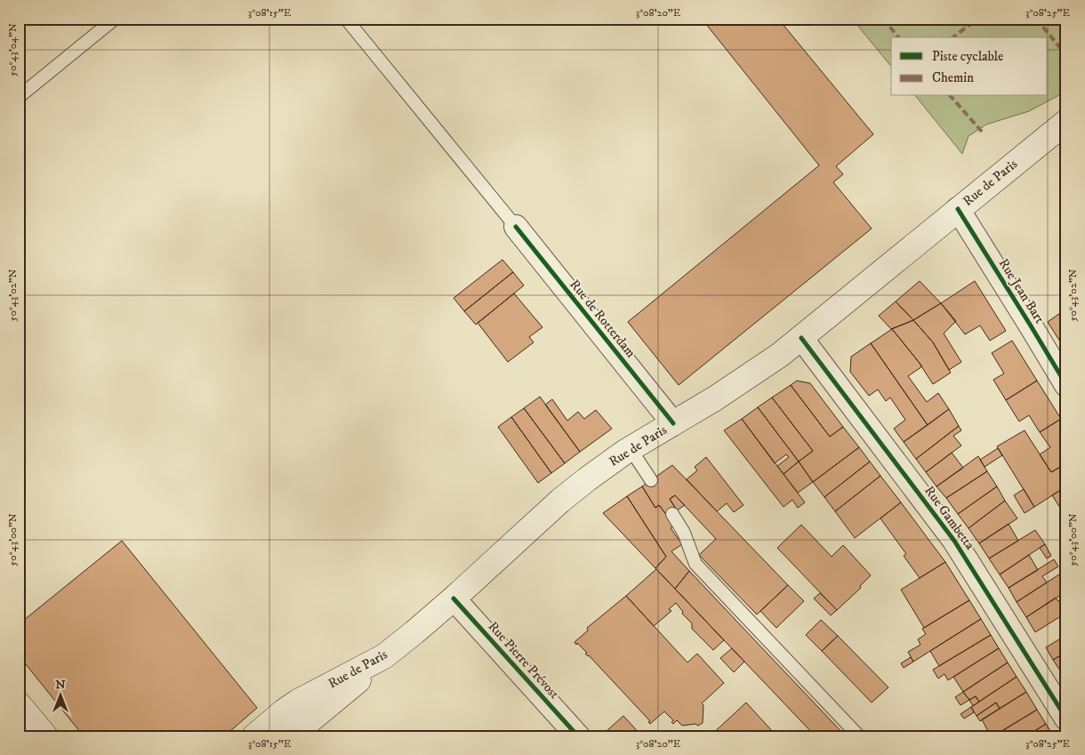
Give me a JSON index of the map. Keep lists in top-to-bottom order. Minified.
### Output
{"streets":{"main road":["Rue de Paris"],"street":["Rue Jean Bart","Rue de Rotterdam","Rue Gambetta","Rue Pierre Prévost"]},"crossings":[["Rue de Paris","Rue Jean Bart"],["Rue de Paris","Rue de Rotterdam"],["Rue de Paris","Rue Gambetta"],["Rue de Paris","Rue Pierre Prévost"]],"legend":["Piste cyclable","Chemin"],"north":"top","coordinates":["3°08'15\"E","3°08'20\"E","3°08'25\"E","50°43'04\"N","50°43'02\"N","50°43'00\"N"]}
